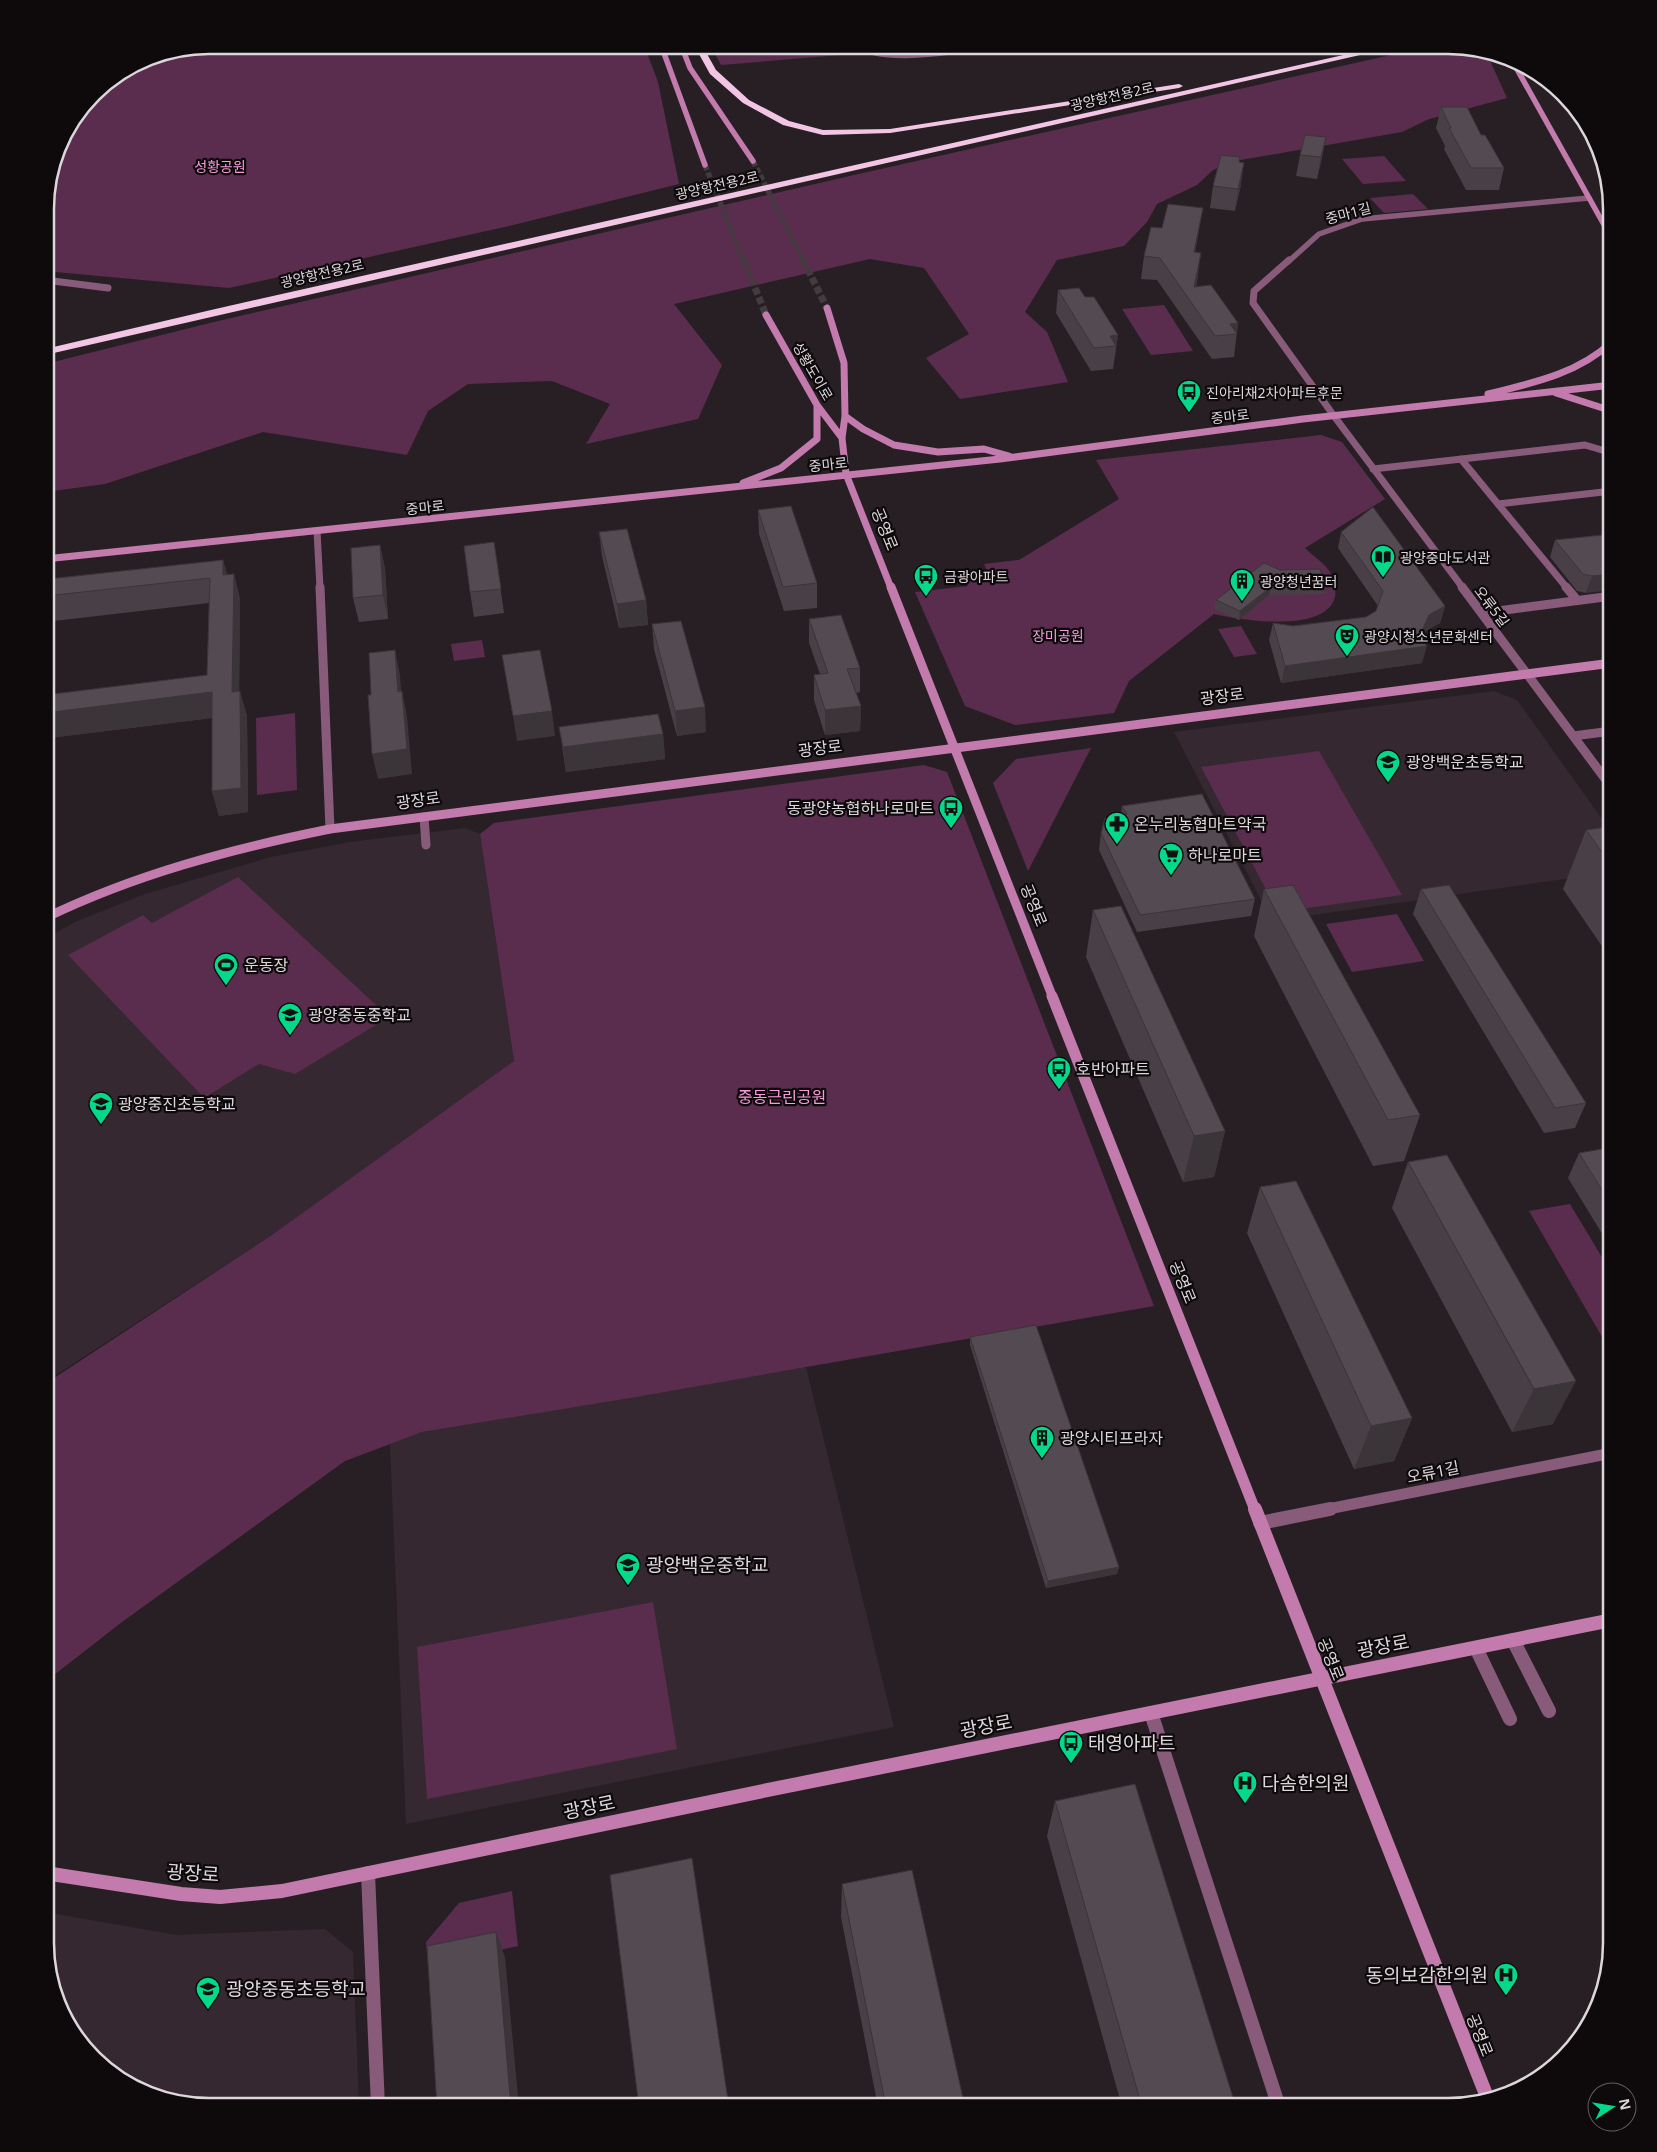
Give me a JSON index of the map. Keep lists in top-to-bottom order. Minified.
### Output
{"streets":{"highway":["광양항전용2로"],"street":["중마1길","성황도이로","중마로","공영로","오류5길","광장로","오류1길"]},"crossings":[["중마1길","중마로"],["중마1길","오류5길"],["성황도이로","중마로"],["성황도이로","공영로"],["중마로","공영로"],["중마로","오류5길"],["공영로","광장로"],["공영로","오류1길"],["오류5길","광장로"]],"parks":["성황공원","장미공원","중동근린공원"],"places":{"bus stop":["진아리채2차아파트후문","금광아파트","동광양농협하나로마트","호반아파트","태영아파트"],"library":["광양중마도서관"],"building":["광양청년꿈터","광양시티프라자"],"theatre":["광양시청소년문화센터"],"school or university":["광양백운초등학교","광양중동중학교","광양중진초등학교","광양백운중학교","광양중동초등학교"],"pharmacy":["온누리농협마트약국"],"supermarket":["하나로마트"],"sports":["운동장"],"hospital":["다솜한의원","동의보감한의원"]},"north":"right"}
